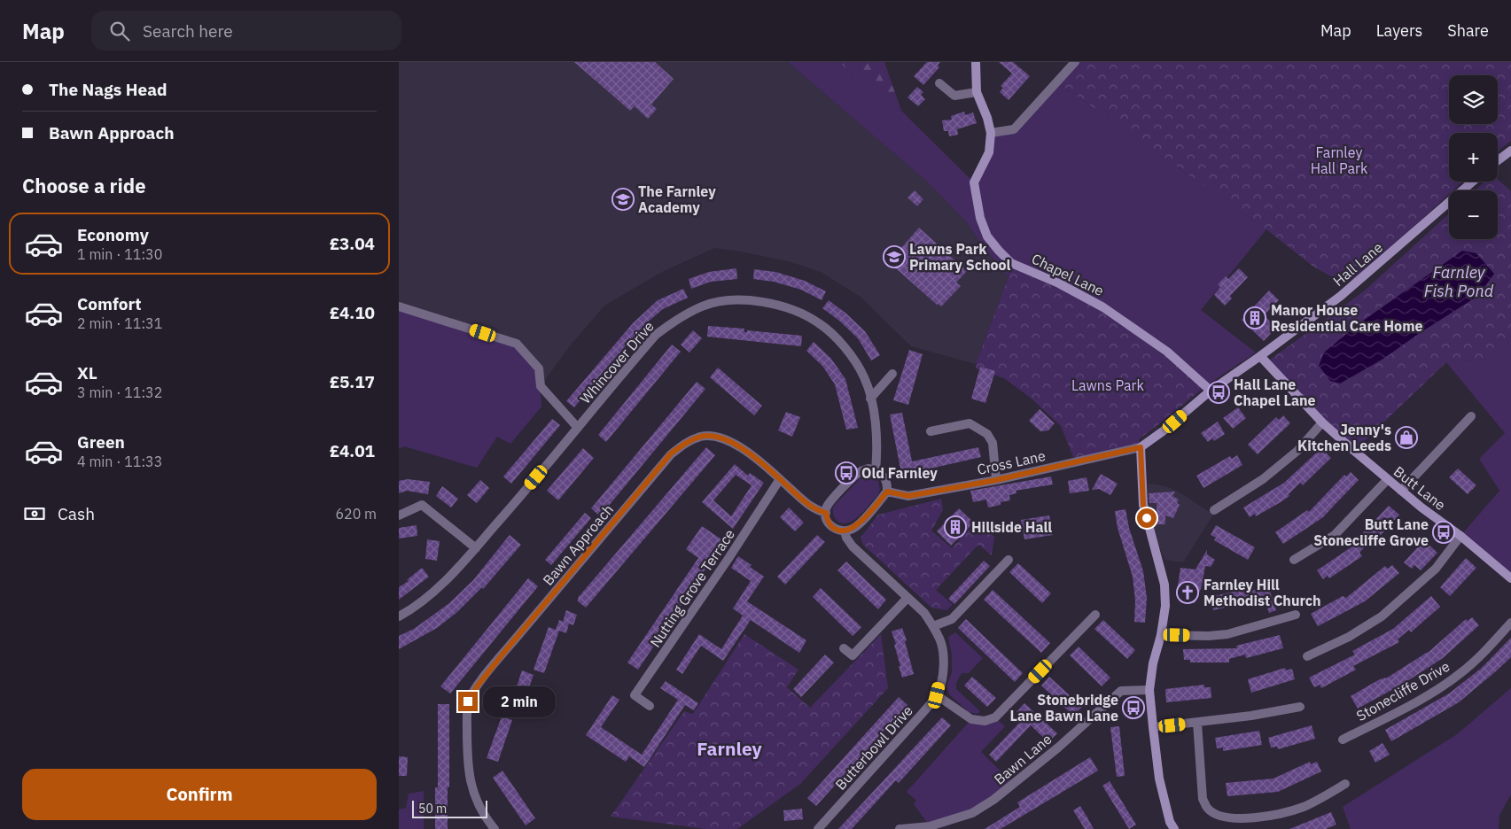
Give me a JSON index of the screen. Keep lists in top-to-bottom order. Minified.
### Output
{"streets":{"street":["Hall Lane","Chapel Lane","Whincover Drive","Cross Lane","Butt Lane","Bawn Approach","Nutting Grove Terrace","Stonecliffe Drive","Butterbowl Drive","Bawn Lane"]},"crossings":[["Hall Lane","Chapel Lane"],["Hall Lane","Cross Lane"],["Hall Lane","Butt Lane"],["Bawn Approach","Nutting Grove Terrace"]],"districts":["Farnley"],"water":["Farnley Fish Pond"],"parks":["Farnley Hall Park","Lawns Park"],"places":{"school or university":["The Farnley Academy","Lawns Park Primary School"],"building":["Manor House Residential Care Home","Hillside Hall"],"bus stop":["Hall Lane Chapel Lane","Old Farnley","Butt Lane Stonecliffe Grove","Stonebridge Lane Bawn Lane"],"shop":["Jenny's Kitchen Leeds"],"church":["Farnley Hill Methodist Church"]},"scale_bar":"50 m","page":{"header":"Map","search":"Search here","nav":["Map","Layers","Share"],"banner":["The Nags Head","Bawn Approach"],"map_buttons":["+","−"],"heading":"Choose a ride","list":[{"name":"Economy","note":"1 min · 11:30","value":"£3.04"},{"name":"Comfort","note":"2 min · 11:31","value":"£4.10"},{"name":"XL","note":"3 min · 11:32","value":"£5.17"},{"name":"Green","note":"4 min · 11:33","value":"£4.01"}],"pay":["Cash","620 m"],"bubble":"2 min","buttons":"Confirm","scale":"50 m"}}
